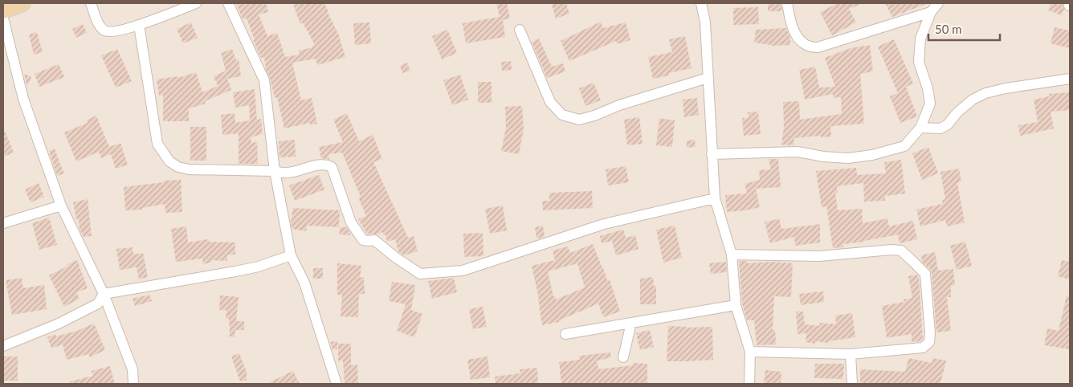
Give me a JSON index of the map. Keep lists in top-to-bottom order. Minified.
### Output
{"scale_bar":"50 m"}
